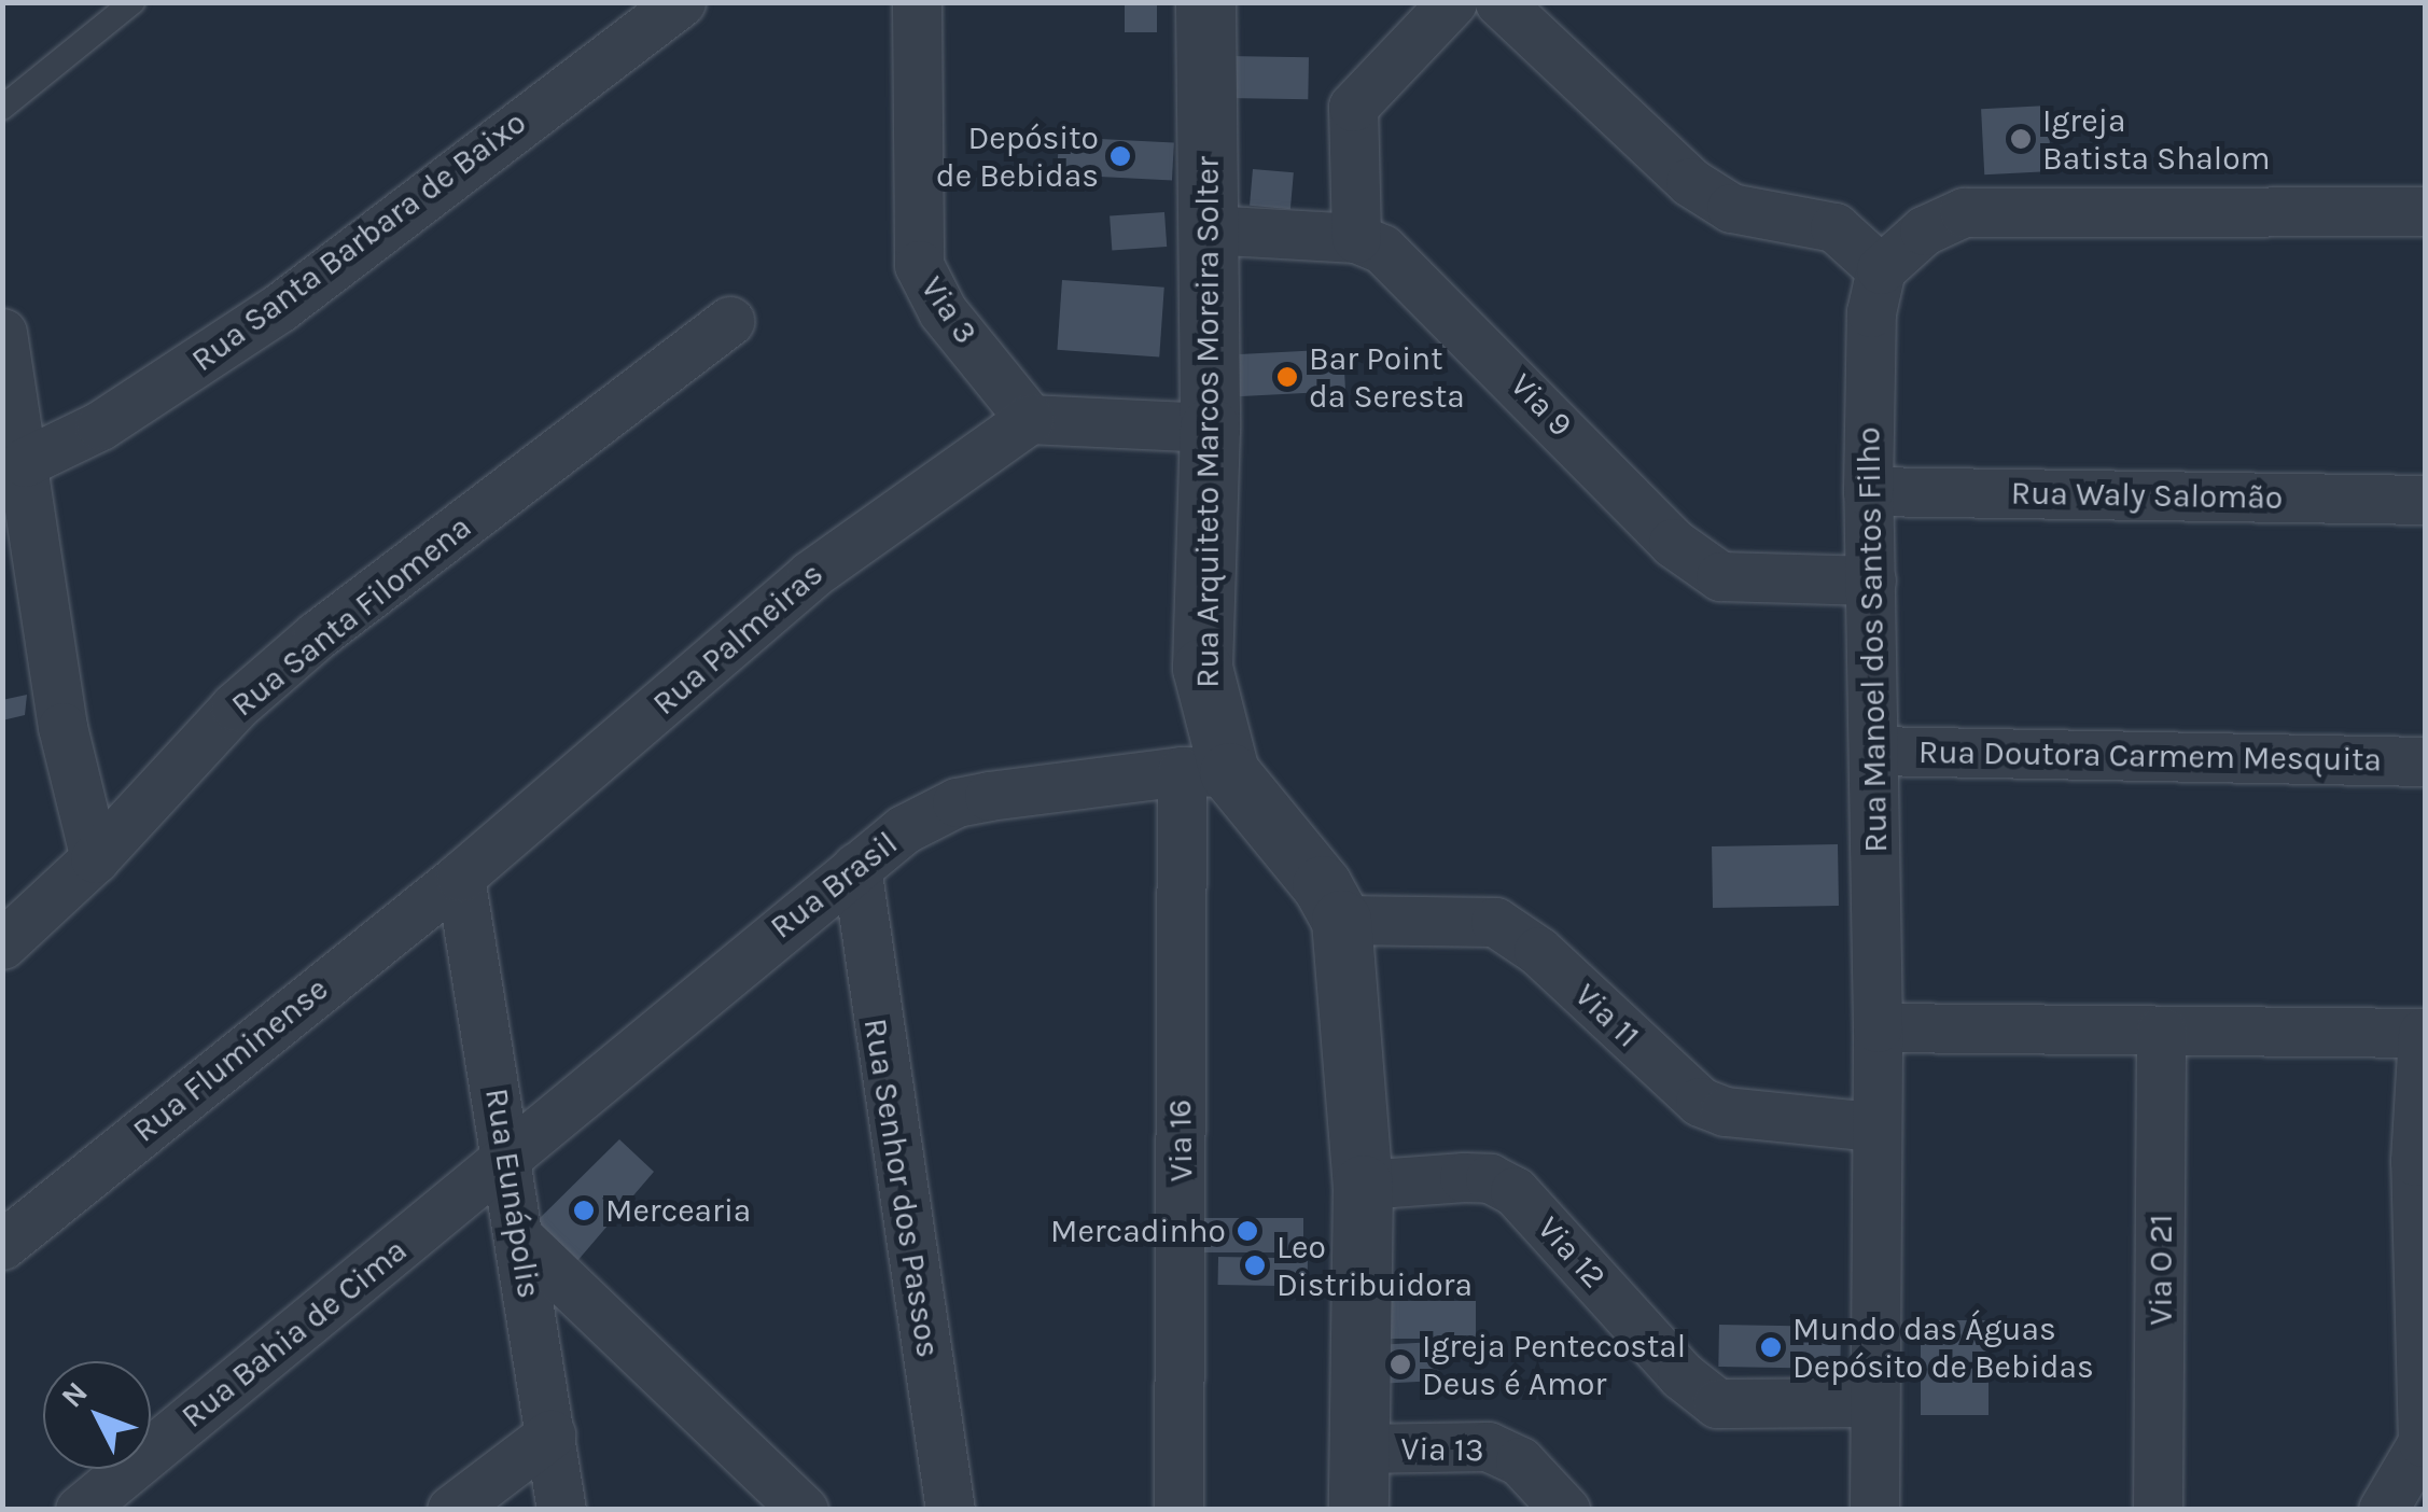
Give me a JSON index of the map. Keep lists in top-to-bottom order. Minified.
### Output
{"streets":{"street":["Rua Santa Barbara de Baixo","Via 3","Via 9","Rua Arquiteto Marcos Moreira Solter","Rua Waly Salomão","Rua Santa Filomena","Rua Palmeiras","Rua Manoel dos Santos Filho","Rua Doutora Carmem Mesquita","Rua Brasil","Via 11","Rua Fluminense","Via 16","Rua Senhor dos Passos","Rua Eunápolis","Via 12","Via O 21","Rua Bahia de Cima","Via 13"]},"crossings":[["Via 3","Rua Palmeiras"],["Via 9","Rua Arquiteto Marcos Moreira Solter"],["Via 9","Rua Manoel dos Santos Filho"],["Rua Arquiteto Marcos Moreira Solter","Rua Brasil"],["Rua Arquiteto Marcos Moreira Solter","Via 11"],["Rua Arquiteto Marcos Moreira Solter","Via 16"],["Rua Arquiteto Marcos Moreira Solter","Via 12"],["Rua Arquiteto Marcos Moreira Solter","Via 13"],["Rua Waly Salomão","Rua Manoel dos Santos Filho"],["Rua Palmeiras","Rua Fluminense"],["Rua Palmeiras","Rua Eunápolis"],["Rua Manoel dos Santos Filho","Rua Doutora Carmem Mesquita"],["Rua Brasil","Via 16"],["Rua Brasil","Rua Senhor dos Passos"],["Rua Brasil","Rua Eunápolis"],["Rua Brasil","Rua Bahia de Cima"],["Rua Fluminense","Rua Eunápolis"],["Rua Eunápolis","Rua Bahia de Cima"]],"places":["Igreja Batista Shalom","Depósito de Bebidas","Bar Point da Seresta","Mercearia","Mercadinho","Leo Distribuidora","Mundo das Águas Depósito de Bebidas","Igreja Pentecostal Deus é Amor"],"north":"top left"}
